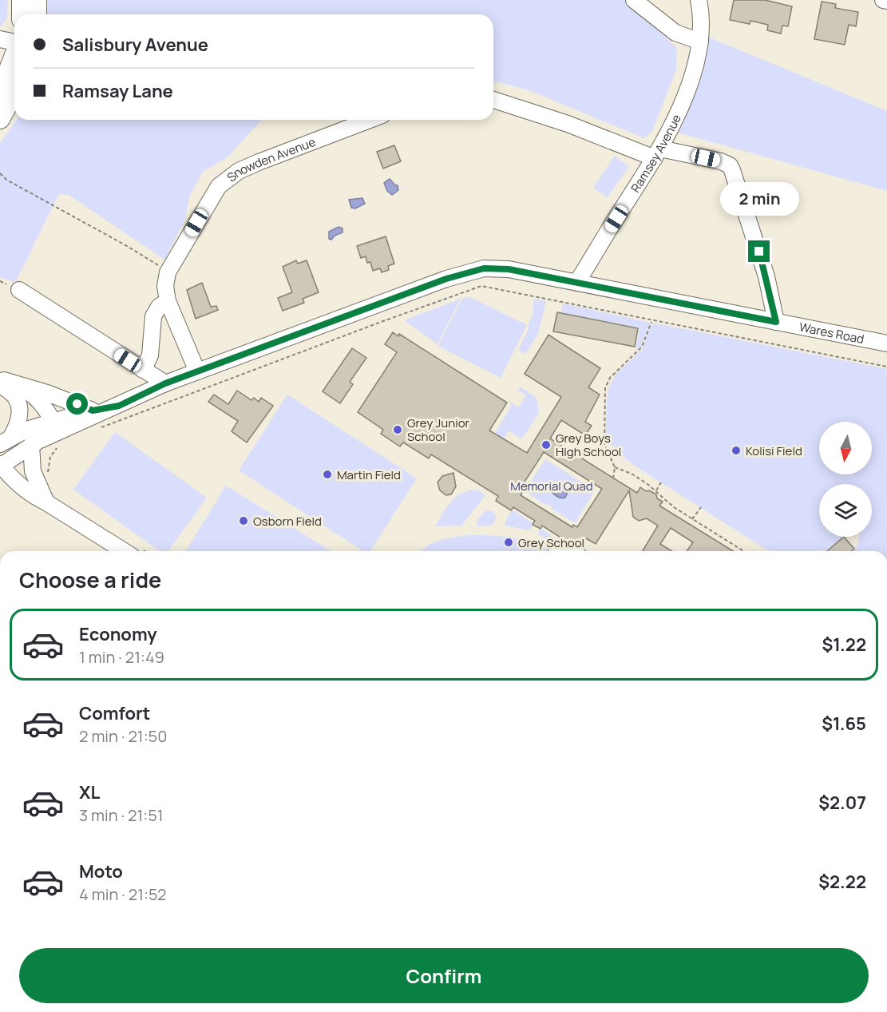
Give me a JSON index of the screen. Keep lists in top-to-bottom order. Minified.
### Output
{"streets":{"street":["Ramsey Avenue","Snowden Avenue","Wares Road"]},"crossings":[["Ramsey Avenue","Wares Road"],["Snowden Avenue","Wares Road"]],"parks":["Memorial Quad"],"places":["Grey Junior School","Grey Boys High School","Kolisi Field","Martin Field","Osborn Field","Grey School"],"north":"bottom","page":{"banner":["Salisbury Avenue","Ramsay Lane"],"bubble":"2 min","heading":"Choose a ride","list":[{"name":"Economy","note":"1 min · 21:49","value":"$1.22"},{"name":"Comfort","note":"2 min · 21:50","value":"$1.65"},{"name":"XL","note":"3 min · 21:51","value":"$2.07"},{"name":"Moto","note":"4 min · 21:52","value":"$2.22"}],"buttons":"Confirm"}}
